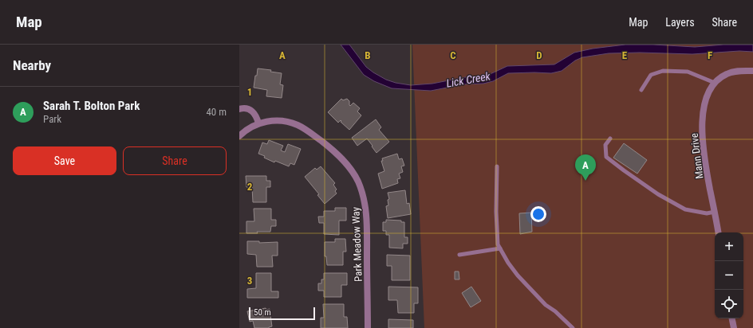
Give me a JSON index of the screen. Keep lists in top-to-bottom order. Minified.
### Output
{"streets":{"street":["Mann Drive","Park Meadow Way"]},"water":["Lick Creek"],"scale_bar":"50 m","page":{"header":"Map","nav":["Map","Layers","Share"],"heading":"Nearby","list":[{"mark":"A","name":"Sarah T. Bolton Park","note":"Park","value":"40 m"}],"buttons":["Save","Share"],"pins":"A","map_buttons":["+","−"],"scale":"50 m"},"grid":{"columns":["A","B","C","D","E","F"],"rows":["1","2","3"]}}
